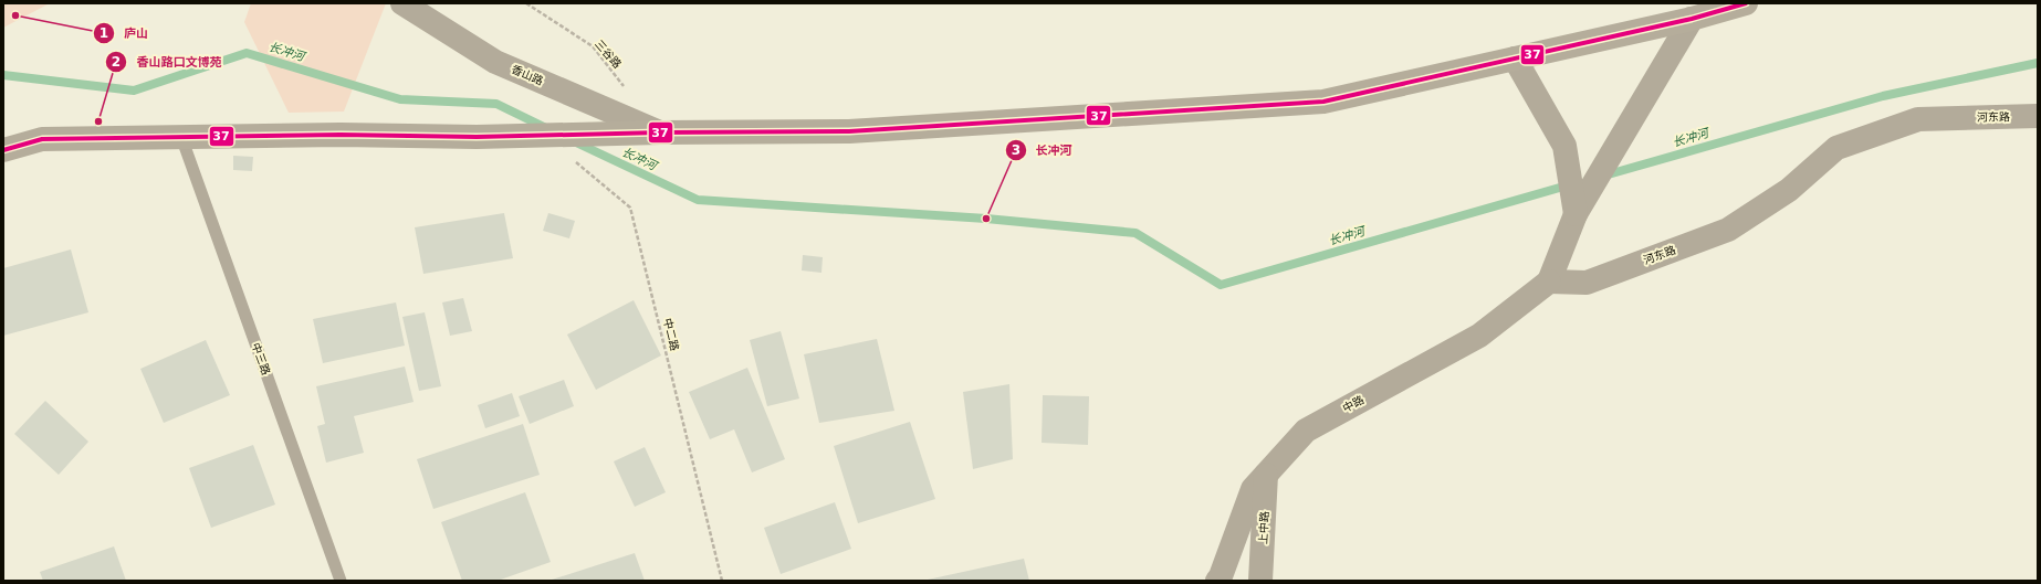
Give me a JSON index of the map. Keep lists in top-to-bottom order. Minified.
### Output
{"streets":{"street":["香山路","河东路","中路","上中路"],"lane":["中三路"],"path":["三谷路","中二路"]},"crossings":[["河东路","中路"],["中路","上中路"]],"water":["长冲河"],"places":["庐山","香山路口文博苑","长冲河"],"lines":["transit line 37"]}
